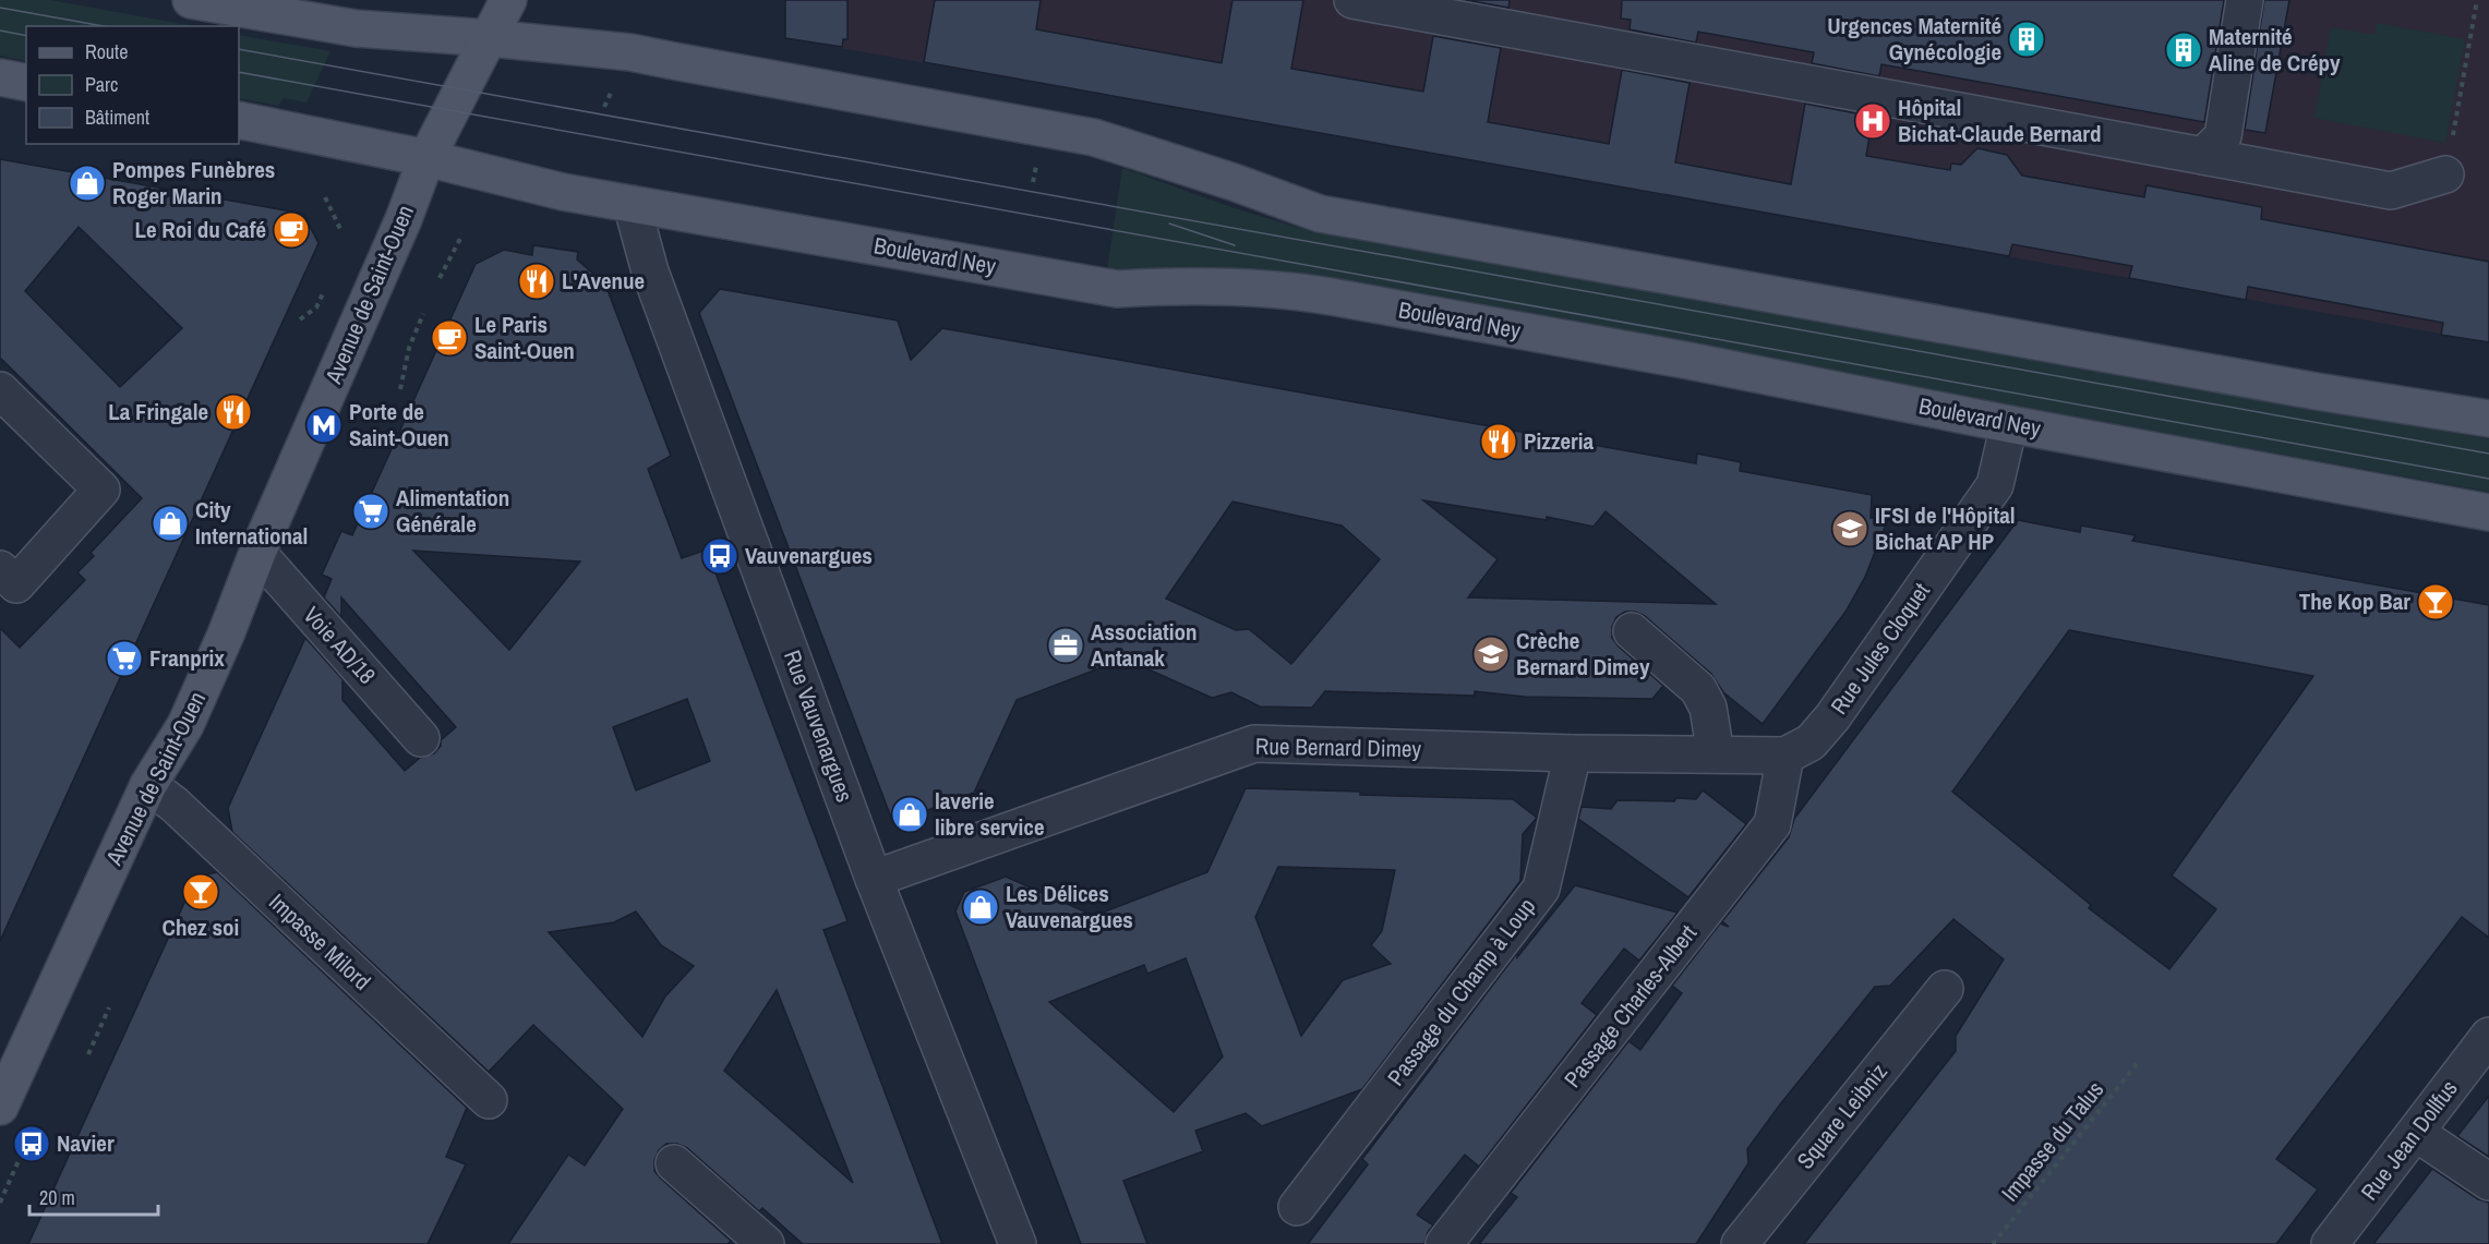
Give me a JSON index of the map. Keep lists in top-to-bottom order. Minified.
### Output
{"streets":{"main road":["Boulevard Ney","Avenue de Saint-Ouen"],"street":["Voie AD/18","Rue Jules Cloquet","Rue Vauvenargues","Rue Bernard Dimey","Impasse Milord","Passage du Champ à Loup","Passage Charles-Albert","Square Leibniz","Rue Jean Dollfus"],"path":["Impasse du Talus"]},"crossings":[["Boulevard Ney","Avenue de Saint-Ouen"],["Boulevard Ney","Rue Jules Cloquet"],["Boulevard Ney","Rue Vauvenargues"],["Avenue de Saint-Ouen","Voie AD/18"],["Avenue de Saint-Ouen","Impasse Milord"],["Rue Jules Cloquet","Rue Bernard Dimey"],["Rue Jules Cloquet","Passage Charles-Albert"],["Rue Vauvenargues","Rue Bernard Dimey"],["Rue Bernard Dimey","Passage du Champ à Loup"],["Rue Bernard Dimey","Passage Charles-Albert"]],"places":{"building":["Urgences Maternité Gynécologie","Maternité Aline de Crépy"],"hospital":["Hôpital Bichat-Claude Bernard"],"shop":["Pompes Funèbres Roger Marin","City International","laverie libre service","Les Délices Vauvenargues"],"cafe":["Le Roi du Café","Le Paris Saint-Ouen"],"restaurant":["L'Avenue","La Fringale","Pizzeria"],"metro station":["Porte de Saint-Ouen"],"supermarket":["Alimentation Générale","Franprix"],"school or university":["IFSI de l'Hôpital Bichat AP HP","Crèche Bernard Dimey"],"bus stop":["Vauvenargues","Navier"],"bar":["The Kop Bar","Chez soi"],"office":["Association Antanak"]},"legend":["Route","Parc","Bâtiment"],"scale_bar":"20 m"}
